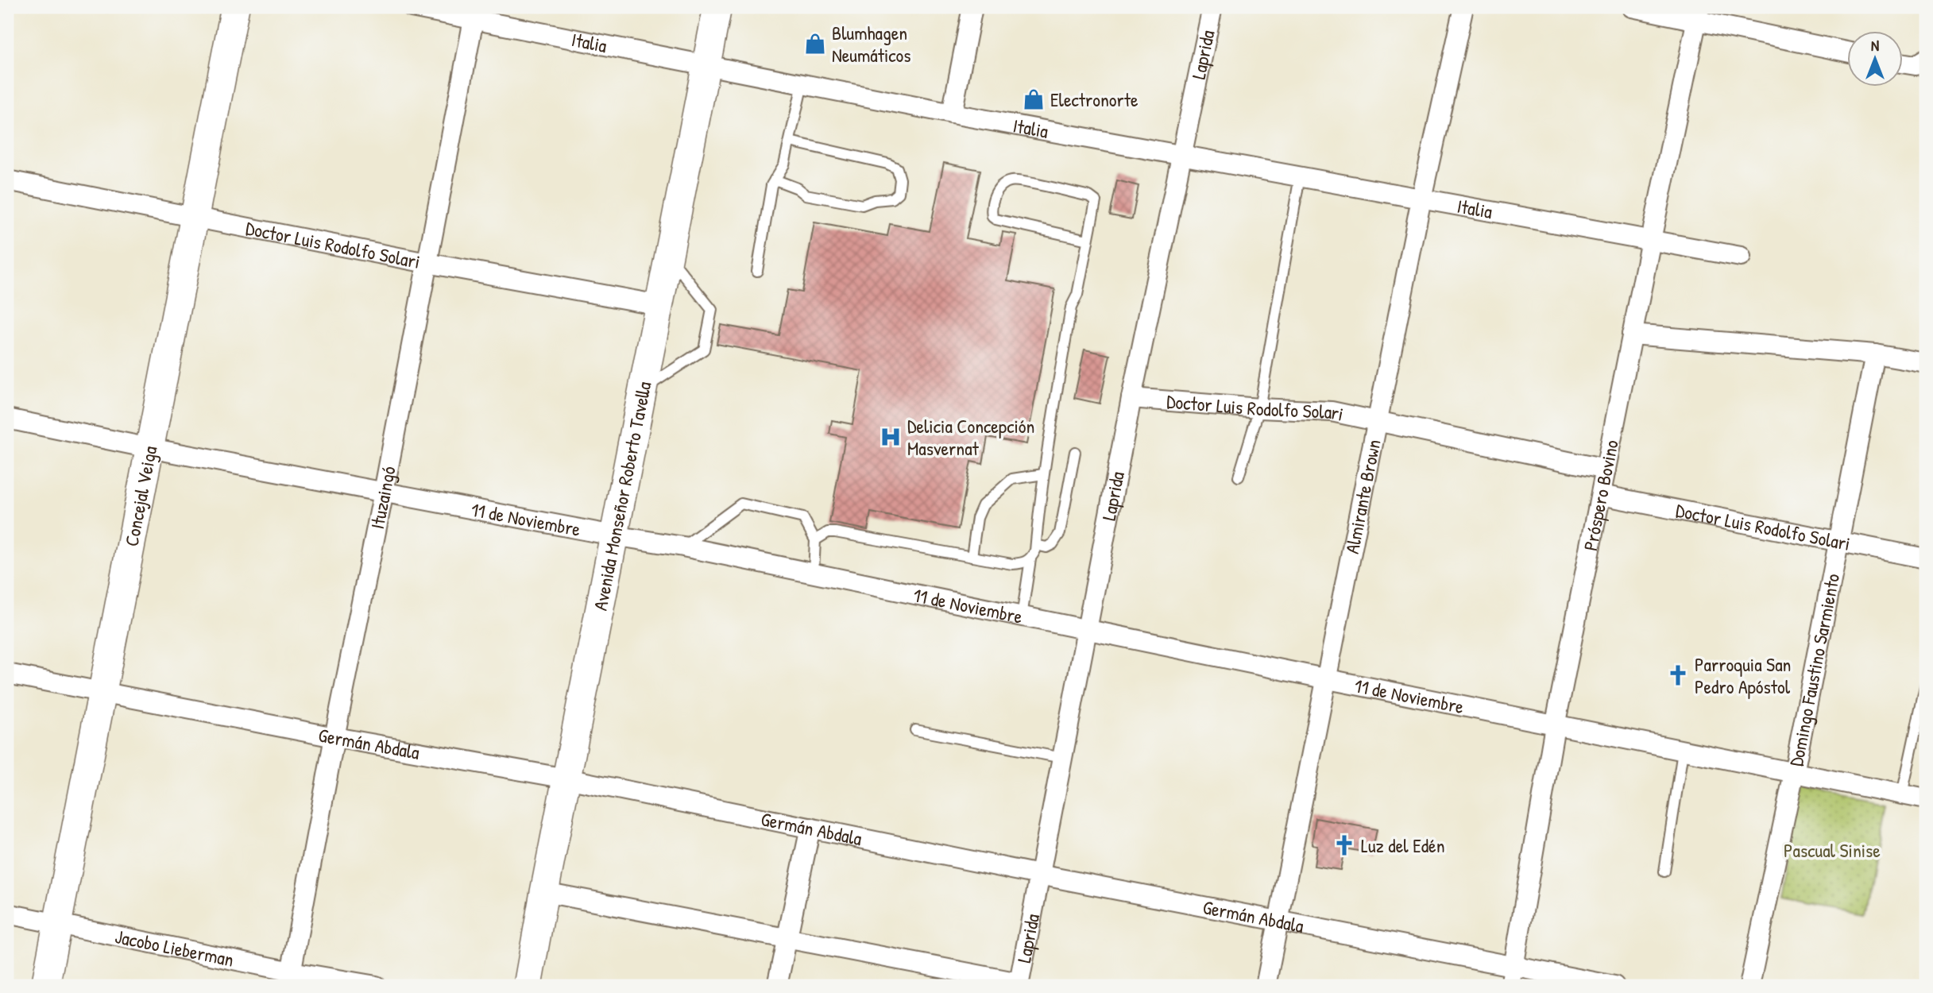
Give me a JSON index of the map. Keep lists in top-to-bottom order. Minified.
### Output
{"streets":{"main road":["Concejal Veiga","Avenida Monseñor Roberto Tavella"],"street":["Italia","Laprida","Doctor Luis Rodolfo Solari","Almirante Brown","Próspero Bovino","Ituzaingó","11 de Noviembre","Domingo Faustino Sarmiento","Germán Abdala","Jacobo Lieberman"]},"crossings":[["Italia","Laprida"],["Italia","Almirante Brown"],["Italia","Próspero Bovino"],["Italia","Ituzaingó"],["Italia","Avenida Monseñor Roberto Tavella"],["Laprida","Doctor Luis Rodolfo Solari"],["Laprida","11 de Noviembre"],["Laprida","Germán Abdala"],["Doctor Luis Rodolfo Solari","Almirante Brown"],["Doctor Luis Rodolfo Solari","Próspero Bovino"],["Doctor Luis Rodolfo Solari","Concejal Veiga"],["Doctor Luis Rodolfo Solari","Ituzaingó"],["Doctor Luis Rodolfo Solari","Avenida Monseñor Roberto Tavella"],["Doctor Luis Rodolfo Solari","Domingo Faustino Sarmiento"],["Almirante Brown","11 de Noviembre"],["Almirante Brown","Germán Abdala"],["Próspero Bovino","11 de Noviembre"],["Próspero Bovino","Germán Abdala"],["Concejal Veiga","11 de Noviembre"],["Concejal Veiga","Germán Abdala"],["Concejal Veiga","Jacobo Lieberman"],["Ituzaingó","11 de Noviembre"],["Ituzaingó","Germán Abdala"],["Ituzaingó","Jacobo Lieberman"],["Avenida Monseñor Roberto Tavella","11 de Noviembre"],["Avenida Monseñor Roberto Tavella","Germán Abdala"],["11 de Noviembre","Domingo Faustino Sarmiento"]],"parks":["Pascual Sinise"],"places":{"shop":["Blumhagen Neumáticos","Electronorte"],"hospital":["Delicia Concepción Masvernat"],"church":["Parroquia San Pedro Apóstol","Luz del Edén"]},"north":"top"}
